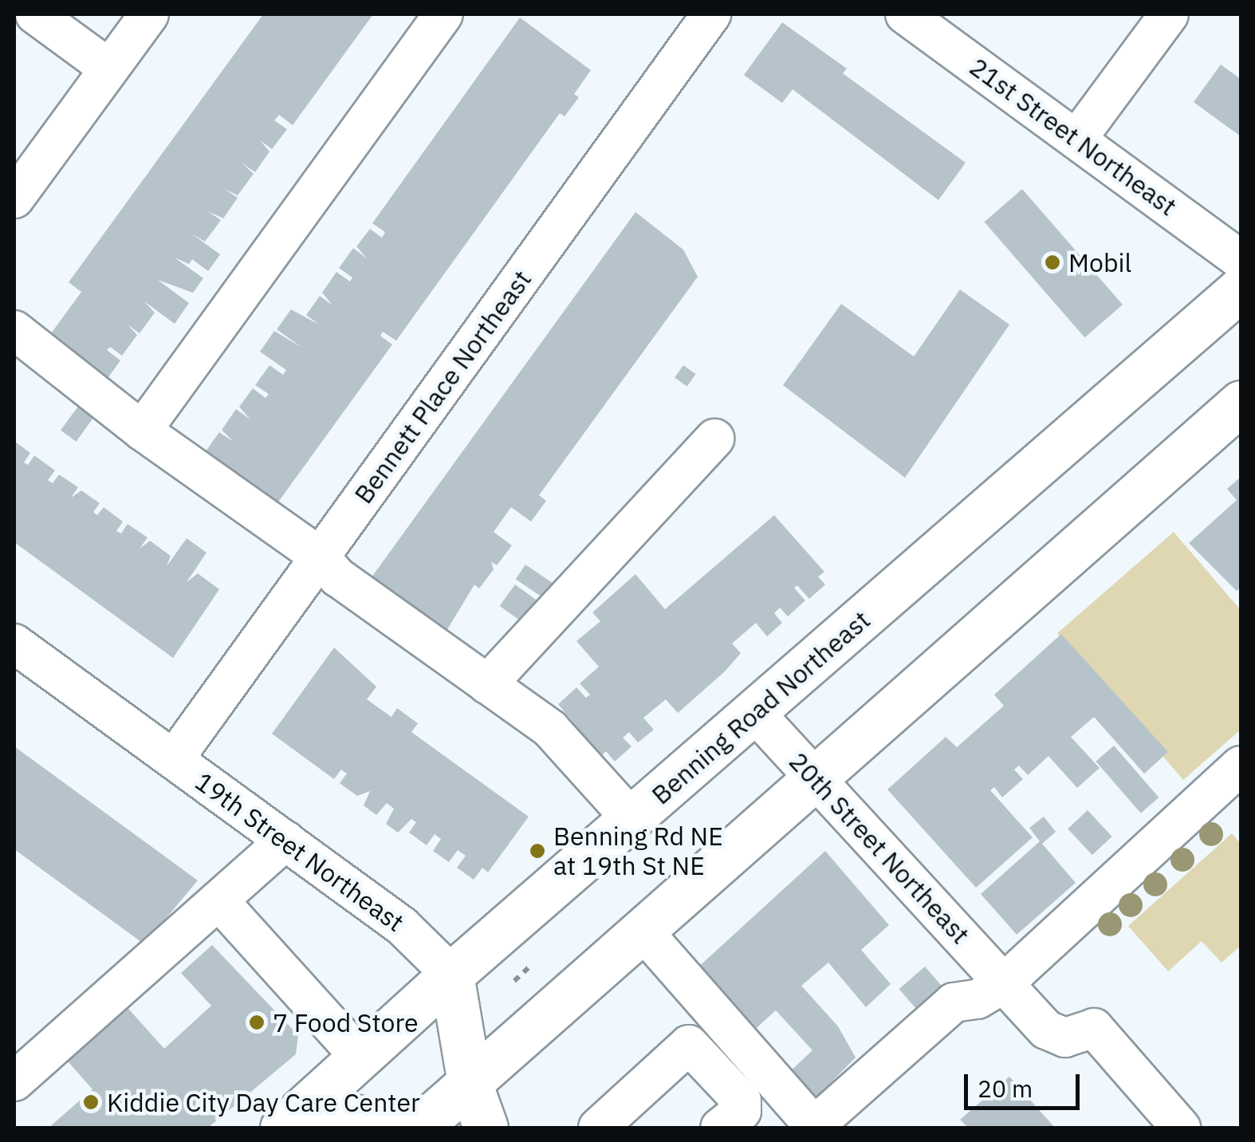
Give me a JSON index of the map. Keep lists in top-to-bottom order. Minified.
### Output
{"streets":{"main road":["Benning Road Northeast"],"street":["21st Street Northeast","Bennett Place Northeast","20th Street Northeast","19th Street Northeast"]},"crossings":[["Bennett Place Northeast","19th Street Northeast"],["Benning Road Northeast","20th Street Northeast"],["Benning Road Northeast","19th Street Northeast"]],"places":["Mobil","Benning Rd NE at 19th St NE","7 Food Store","Kiddie City Day Care Center"],"scale_bar":"20 m"}
